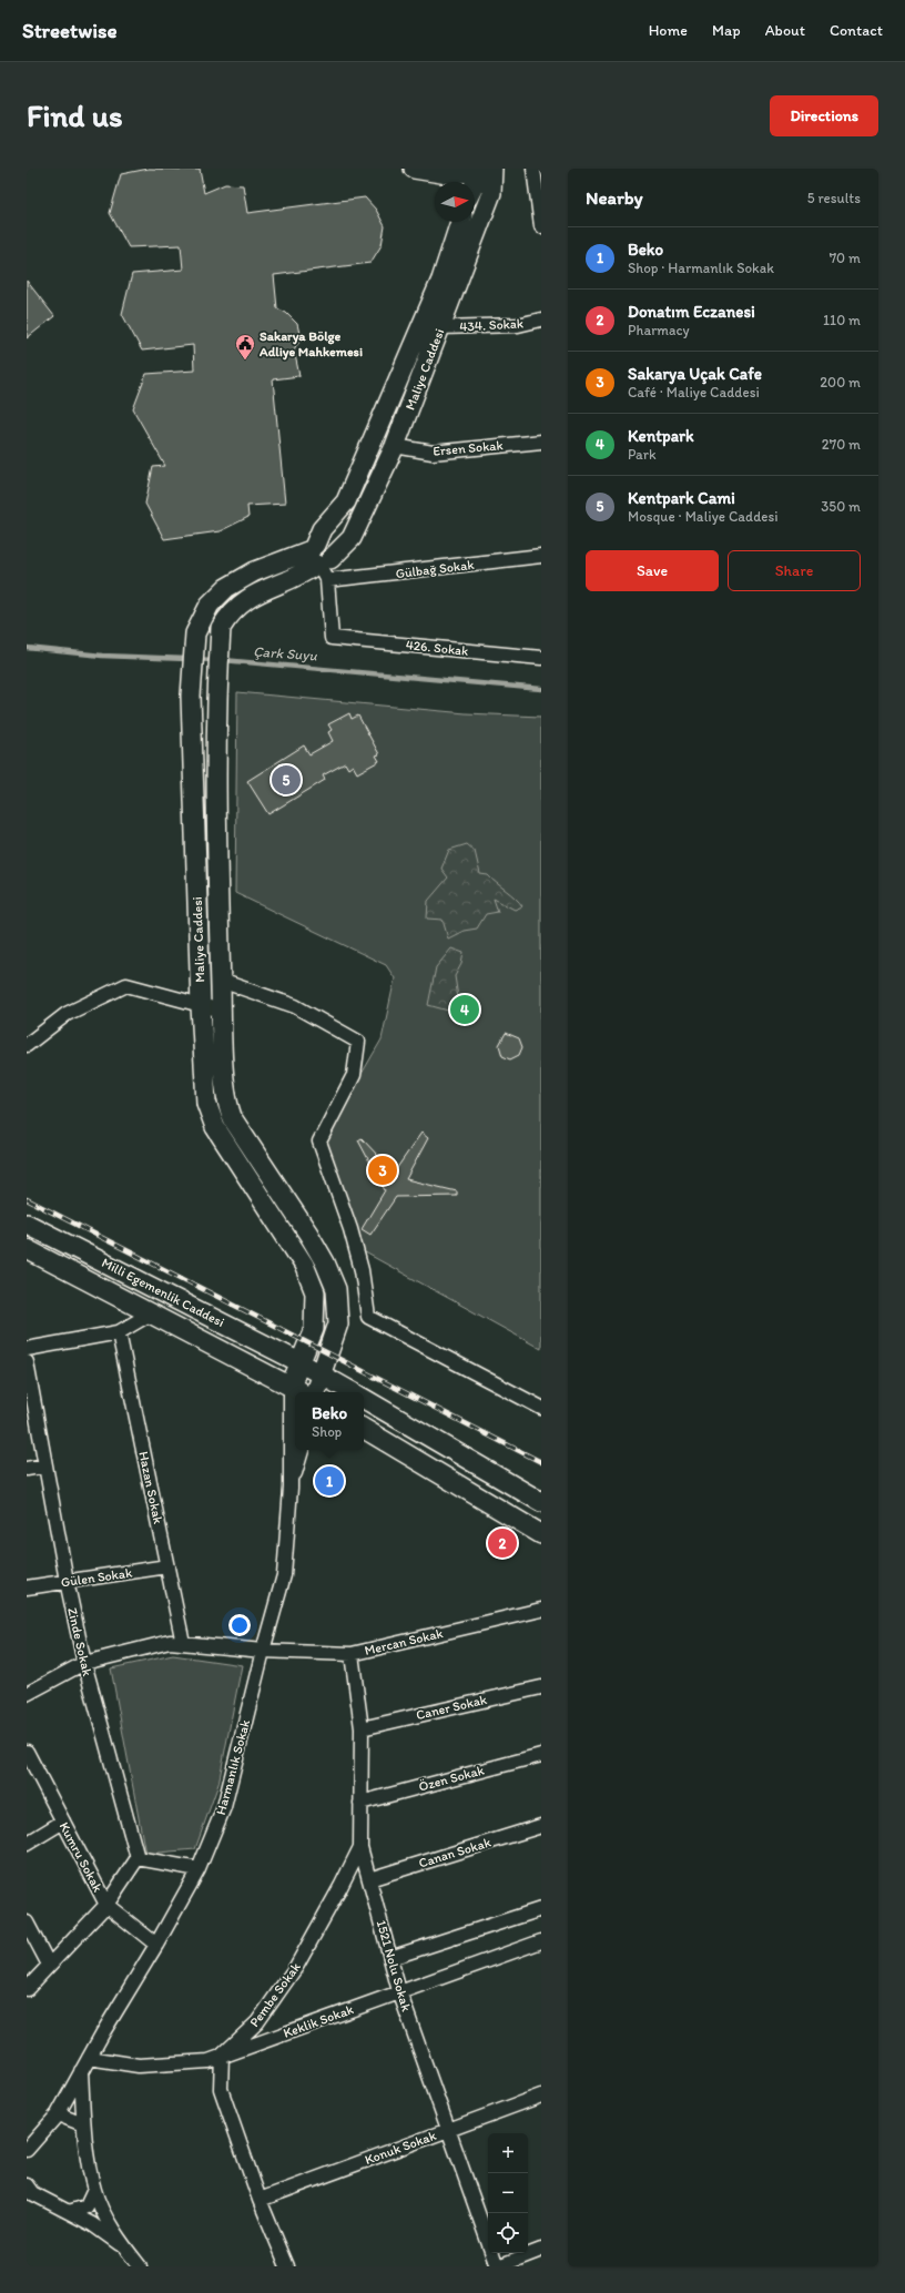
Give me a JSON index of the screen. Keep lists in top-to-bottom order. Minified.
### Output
{"streets":{"main road":["Maliye Caddesi","Milli Egemenlik Caddesi"],"street":["434. Sokak","Ersen Sokak","Gülbağ Sokak","426. Sokak","Hazan Sokak","Gülen Sokak","Zinde Sokak","Mercan Sokak","Caner Sokak","Harmanlık Sokak","Özen Sokak","Canan Sokak","Kumru Sokak","1521 Nolu Sokak","Pembe Sokak","Keklik Sokak","Konuk Sokak"]},"crossings":[["434. Sokak","Maliye Caddesi"],["Maliye Caddesi","Ersen Sokak"],["Maliye Caddesi","Gülbağ Sokak"],["Maliye Caddesi","426. Sokak"],["Maliye Caddesi","Milli Egemenlik Caddesi"],["Maliye Caddesi","Harmanlık Sokak"],["Gülbağ Sokak","426. Sokak"],["Milli Egemenlik Caddesi","Harmanlık Sokak"],["Hazan Sokak","Gülen Sokak"],["Hazan Sokak","Mercan Sokak"],["Gülen Sokak","Zinde Sokak"],["Zinde Sokak","Mercan Sokak"],["Mercan Sokak","Harmanlık Sokak"],["Mercan Sokak","1521 Nolu Sokak"],["Caner Sokak","1521 Nolu Sokak"],["Harmanlık Sokak","Kumru Sokak"],["Harmanlık Sokak","Keklik Sokak"],["Özen Sokak","1521 Nolu Sokak"],["Canan Sokak","1521 Nolu Sokak"],["1521 Nolu Sokak","Pembe Sokak"],["1521 Nolu Sokak","Keklik Sokak"],["1521 Nolu Sokak","Konuk Sokak"],["Pembe Sokak","Keklik Sokak"]],"water":["Çark Suyu"],"places":{"public building":["Sakarya Bölge Adliye Mahkemesi"]},"north":"right","page":{"header":"Streetwise","nav":["Home","Map","About","Contact"],"buttons":["Directions",["Save","Share"]],"title":"Find us","heading":["Nearby","5 results"],"list":[{"mark":"1","name":"Beko","note":"Shop · Harmanlık Sokak","value":"70 m"},{"mark":"2","name":"Donatım Eczanesi","note":"Pharmacy","value":"110 m"},{"mark":"3","name":"Sakarya Uçak Cafe","note":"Café · Maliye Caddesi","value":"200 m"},{"mark":"4","name":"Kentpark","note":"Park","value":"270 m"},{"mark":"5","name":"Kentpark Cami","note":"Mosque · Maliye Caddesi","value":"350 m"}],"pins":["5","4","3","1","2"],"popup":["Beko","Shop"],"map_buttons":["+","−"]}}
